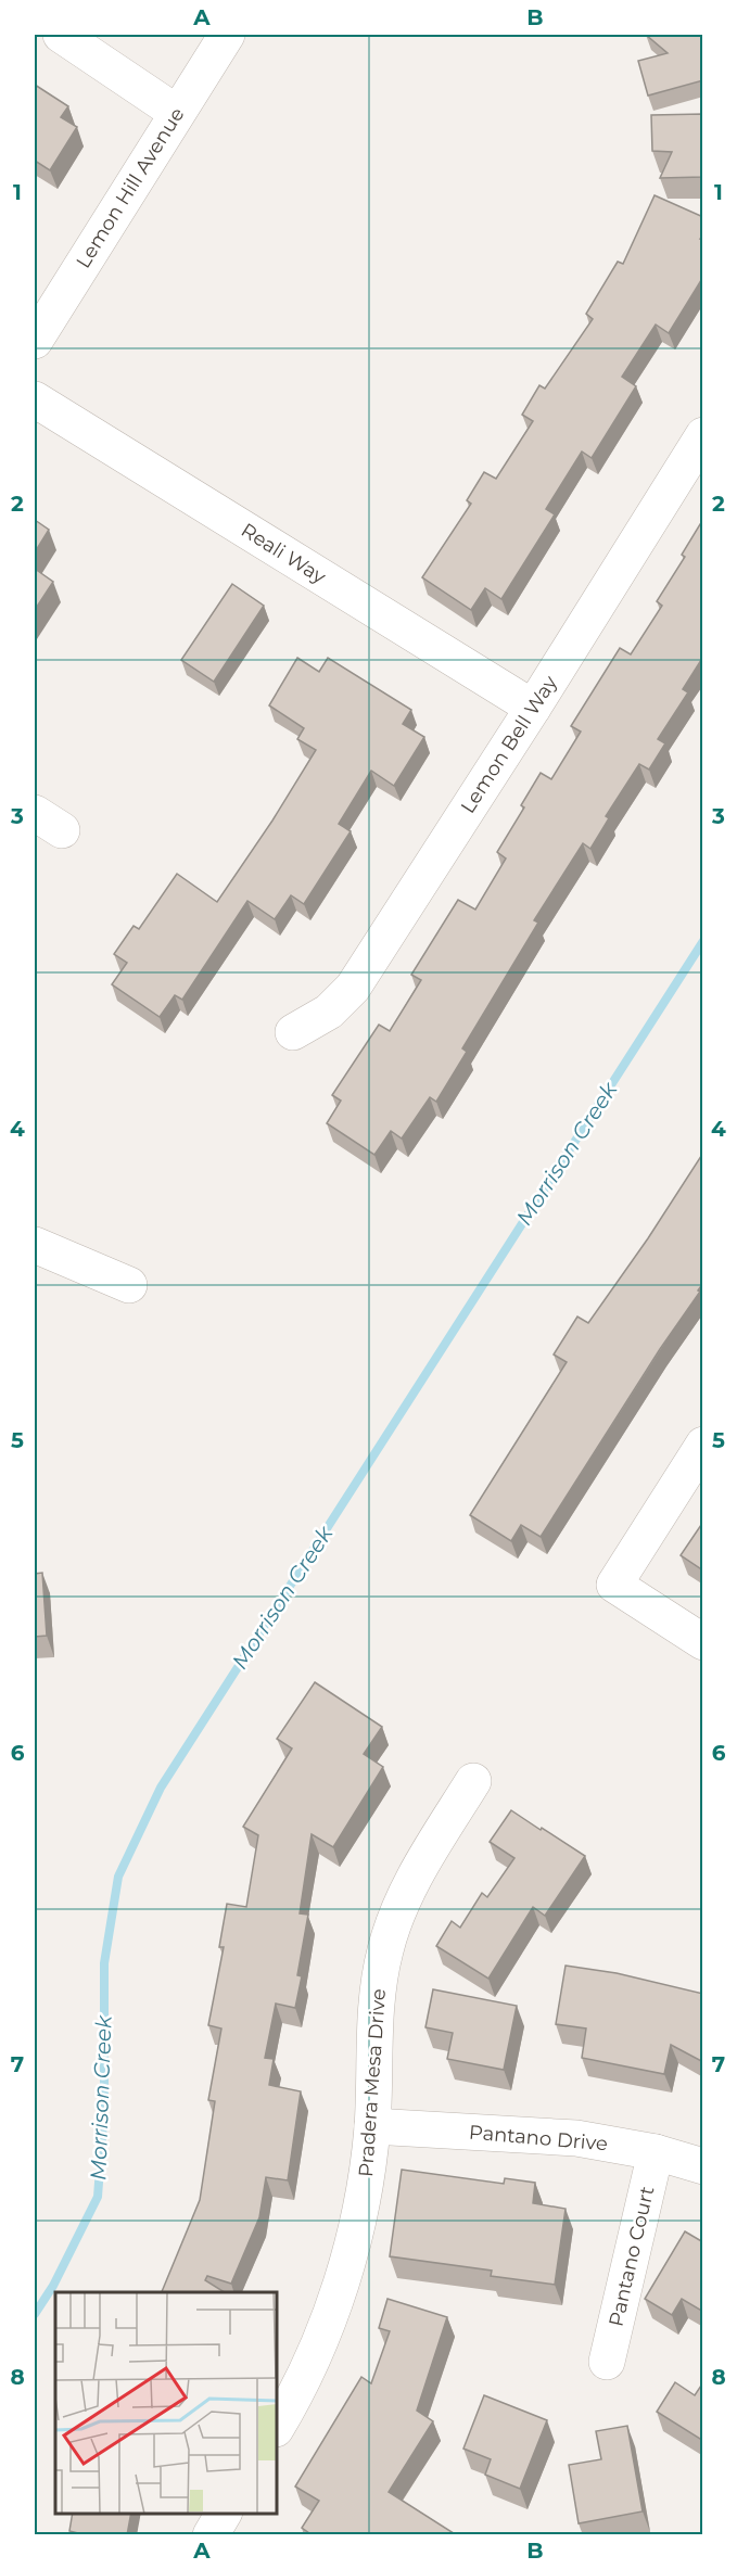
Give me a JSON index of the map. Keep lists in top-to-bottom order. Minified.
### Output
{"streets":{"street":["Lemon Hill Avenue","Reali Way","Lemon Bell Way","Pradera Mesa Drive","Pantano Drive","Pantano Court"]},"crossings":[["Reali Way","Lemon Bell Way"],["Pradera Mesa Drive","Pantano Drive"],["Pantano Drive","Pantano Court"]],"water":["Morrison Creek"],"grid":{"columns":["A","B"],"rows":["1","2","3","4","5","6","7","8"]}}
